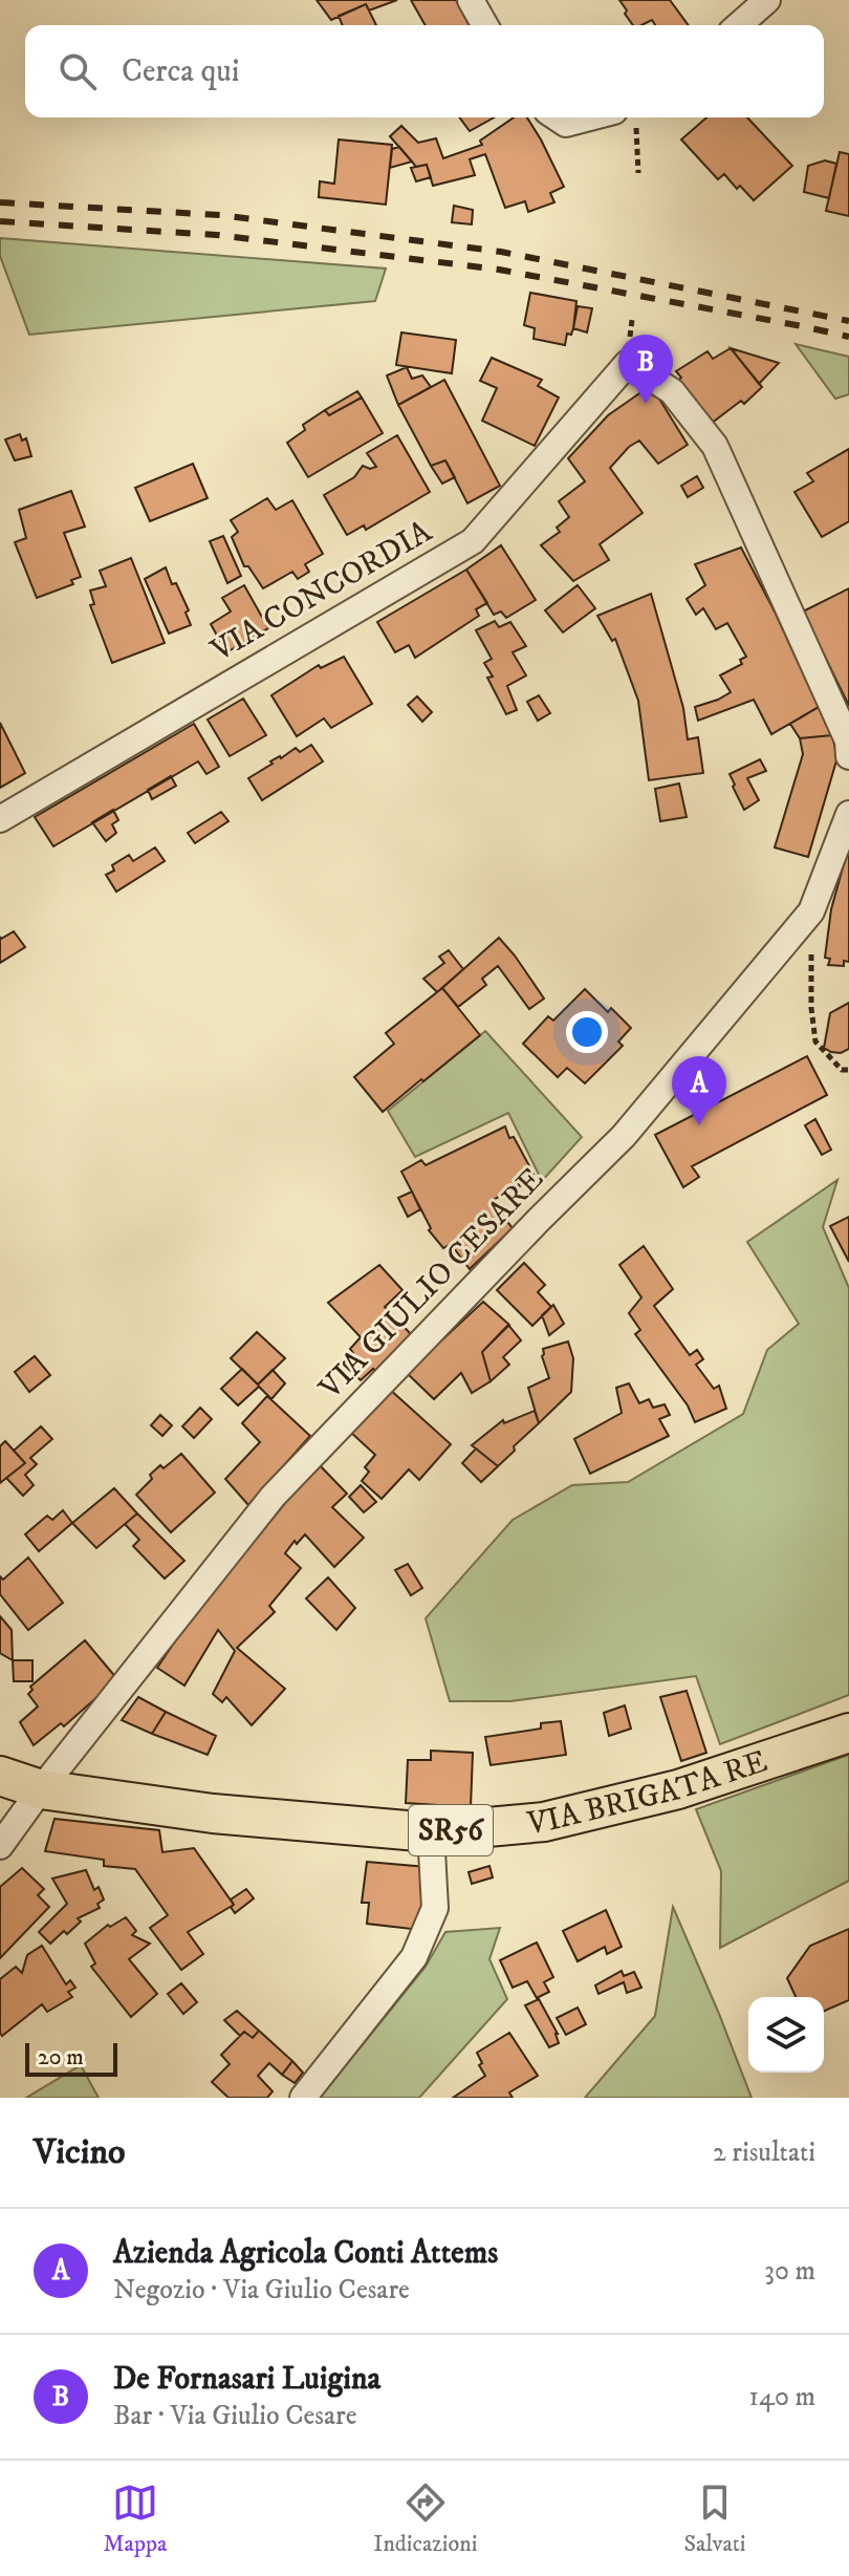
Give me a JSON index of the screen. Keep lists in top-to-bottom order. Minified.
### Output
{"streets":{"main road":["VIA BRIGATA RE","SR56"],"street":["VIA CONCORDIA","VIA GIULIO CESARE"]},"crossings":[["VIA GIULIO CESARE","VIA BRIGATA RE"],["VIA GIULIO CESARE","SR56"],["VIA BRIGATA RE","SR56"]],"scale_bar":"20 m","page":{"search":"Cerca qui","pins":["B","A"],"scale":"20 m","heading":["Vicino","2 risultati"],"list":[{"mark":"A","name":"Azienda Agricola Conti Attems","note":"Negozio · Via Giulio Cesare","value":"30 m"},{"mark":"B","name":"De Fornasari Luigina","note":"Bar · Via Giulio Cesare","value":"140 m"}],"nav":["Mappa","Indicazioni","Salvati"]}}
